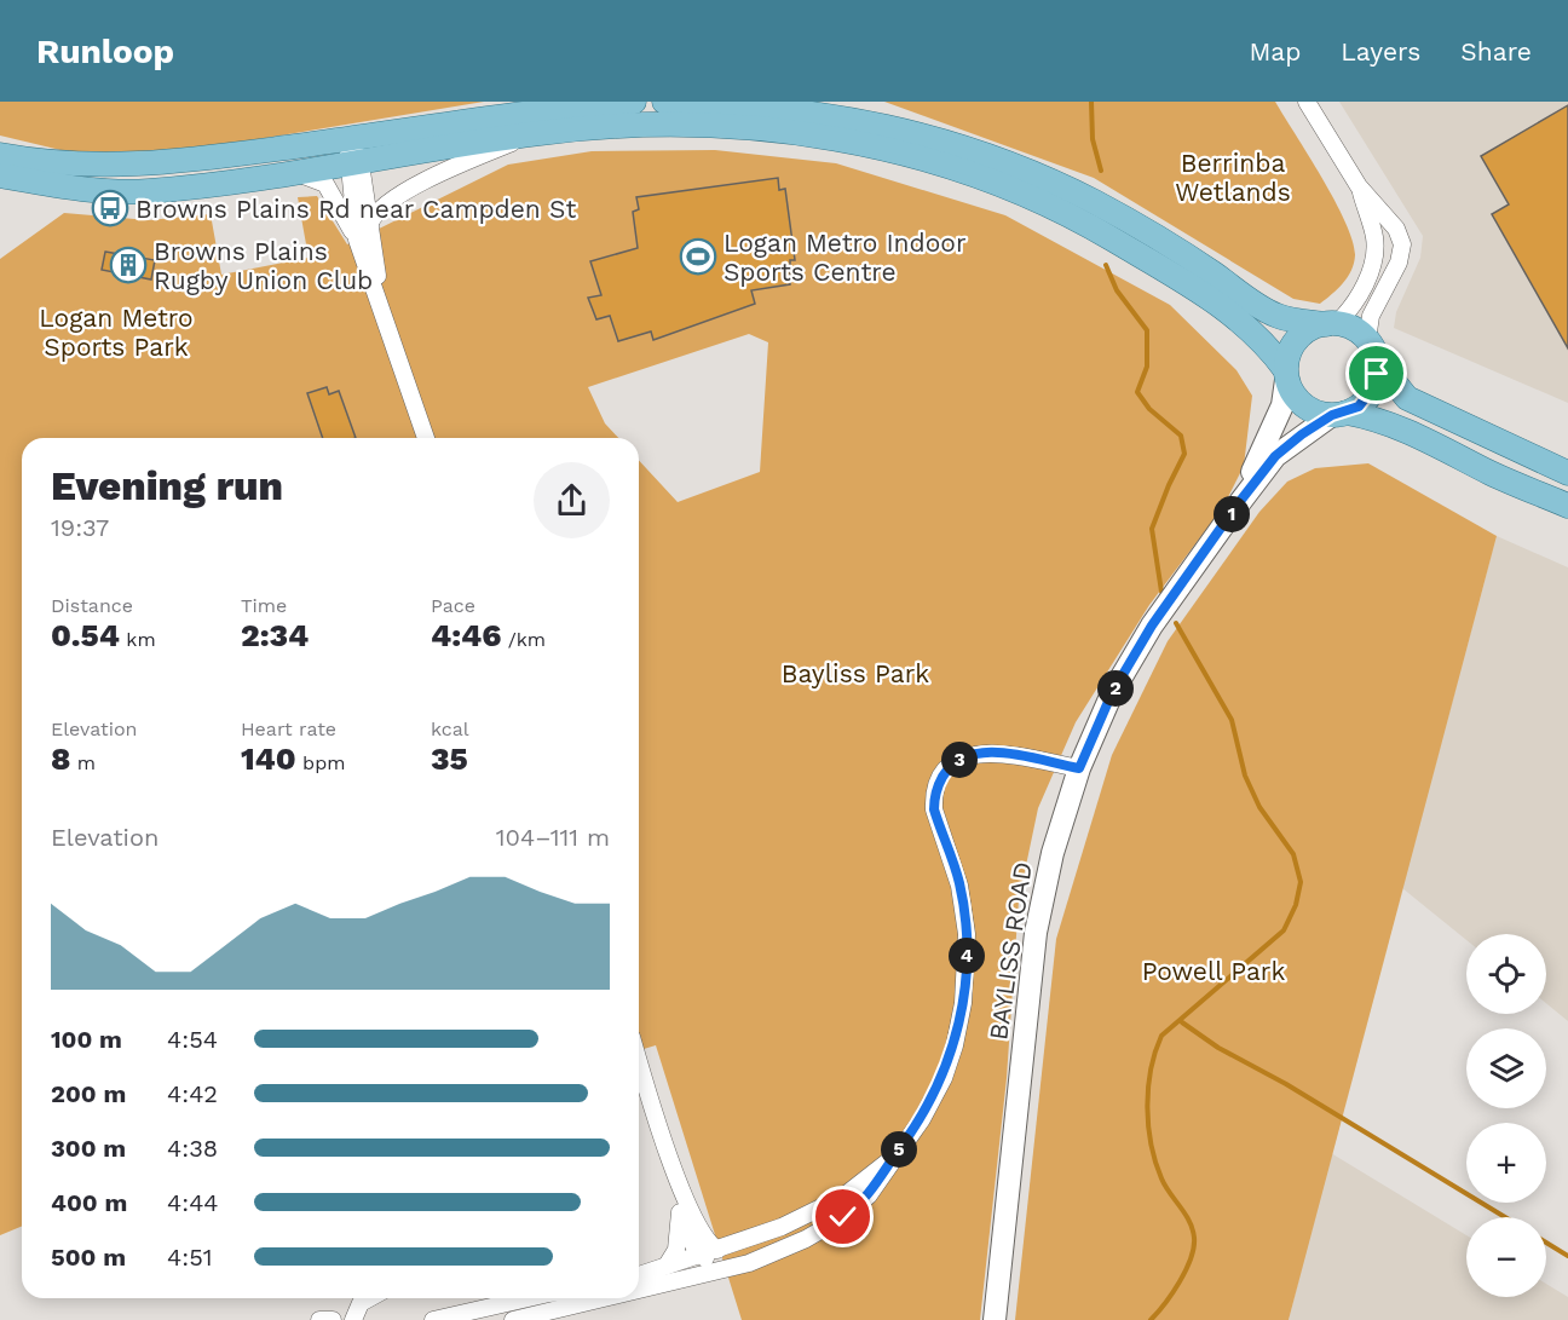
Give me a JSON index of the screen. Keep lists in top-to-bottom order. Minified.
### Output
{"streets":{"street":["BAYLISS ROAD"]},"parks":["Berrinba Wetlands","Logan Metro Sports Park","Bayliss Park","Powell Park"],"places":{"bus stop":["Browns Plains Rd near Campden St"],"sports":["Logan Metro Indoor Sports Centre"],"building":["Browns Plains Rugby Union Club"]},"page":{"header":"Runloop","nav":["Map","Layers","Share"],"heading":["Evening run","19:37"],"pins":["1","2","3","4","5"],"stats":[["Distance","0.54 km"],["Time","2:34"],["Pace","4:46 /km"],["Elevation","8 m"],["Heart rate","140 bpm"],["kcal","35"]],"chart":["Elevation","104–111 m"],"map_buttons":["+","−"],"list":[{"name":"100 m","note":"4:54"},{"name":"200 m","note":"4:42"},{"name":"300 m","note":"4:38"},{"name":"400 m","note":"4:44"},{"name":"500 m","note":"4:51"}]}}
